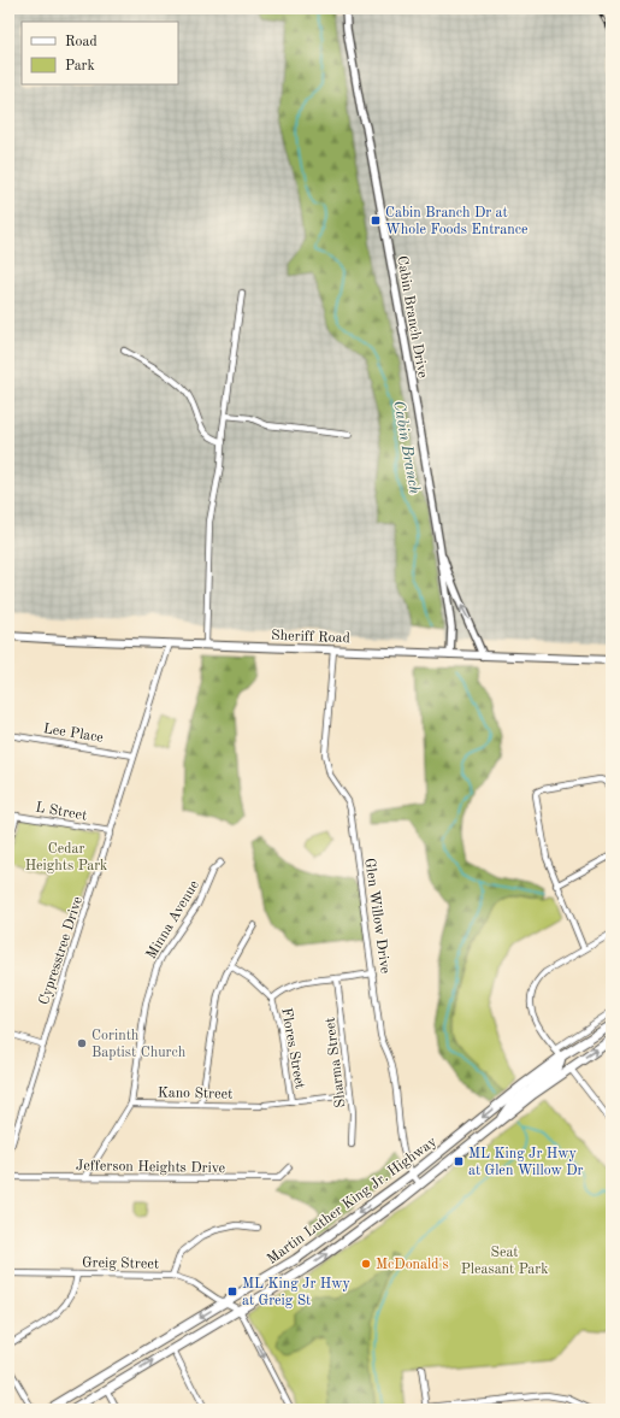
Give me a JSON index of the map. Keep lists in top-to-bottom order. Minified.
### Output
{"streets":{"main road":["Sheriff Road","Martin Luther King Jr. Highway"],"street":["Cabin Branch Drive","Lee Place","L Street","Glen Willow Drive","Minna Avenue","Cypresstree Drive","Flores Street","Sharma Street","Kano Street","Jefferson Heights Drive","Greig Street"]},"crossings":[["Cabin Branch Drive","Sheriff Road"],["Sheriff Road","Glen Willow Drive"],["Sheriff Road","Cypresstree Drive"],["Lee Place","Cypresstree Drive"],["L Street","Cypresstree Drive"],["Glen Willow Drive","Martin Luther King Jr. Highway"],["Minna Avenue","Kano Street"],["Minna Avenue","Jefferson Heights Drive"],["Flores Street","Kano Street"],["Sharma Street","Kano Street"],["Martin Luther King Jr. Highway","Greig Street"]],"water":["Cabin Branch"],"parks":["Cedar Heights Park","Seat Pleasant Park"],"places":{"transit":["Cabin Branch Dr at Whole Foods Entrance","ML King Jr Hwy at Glen Willow Dr","ML King Jr Hwy at Greig St"],"other":["Corinth Baptist Church","McDonald's"]},"legend":["Road","Park"]}
